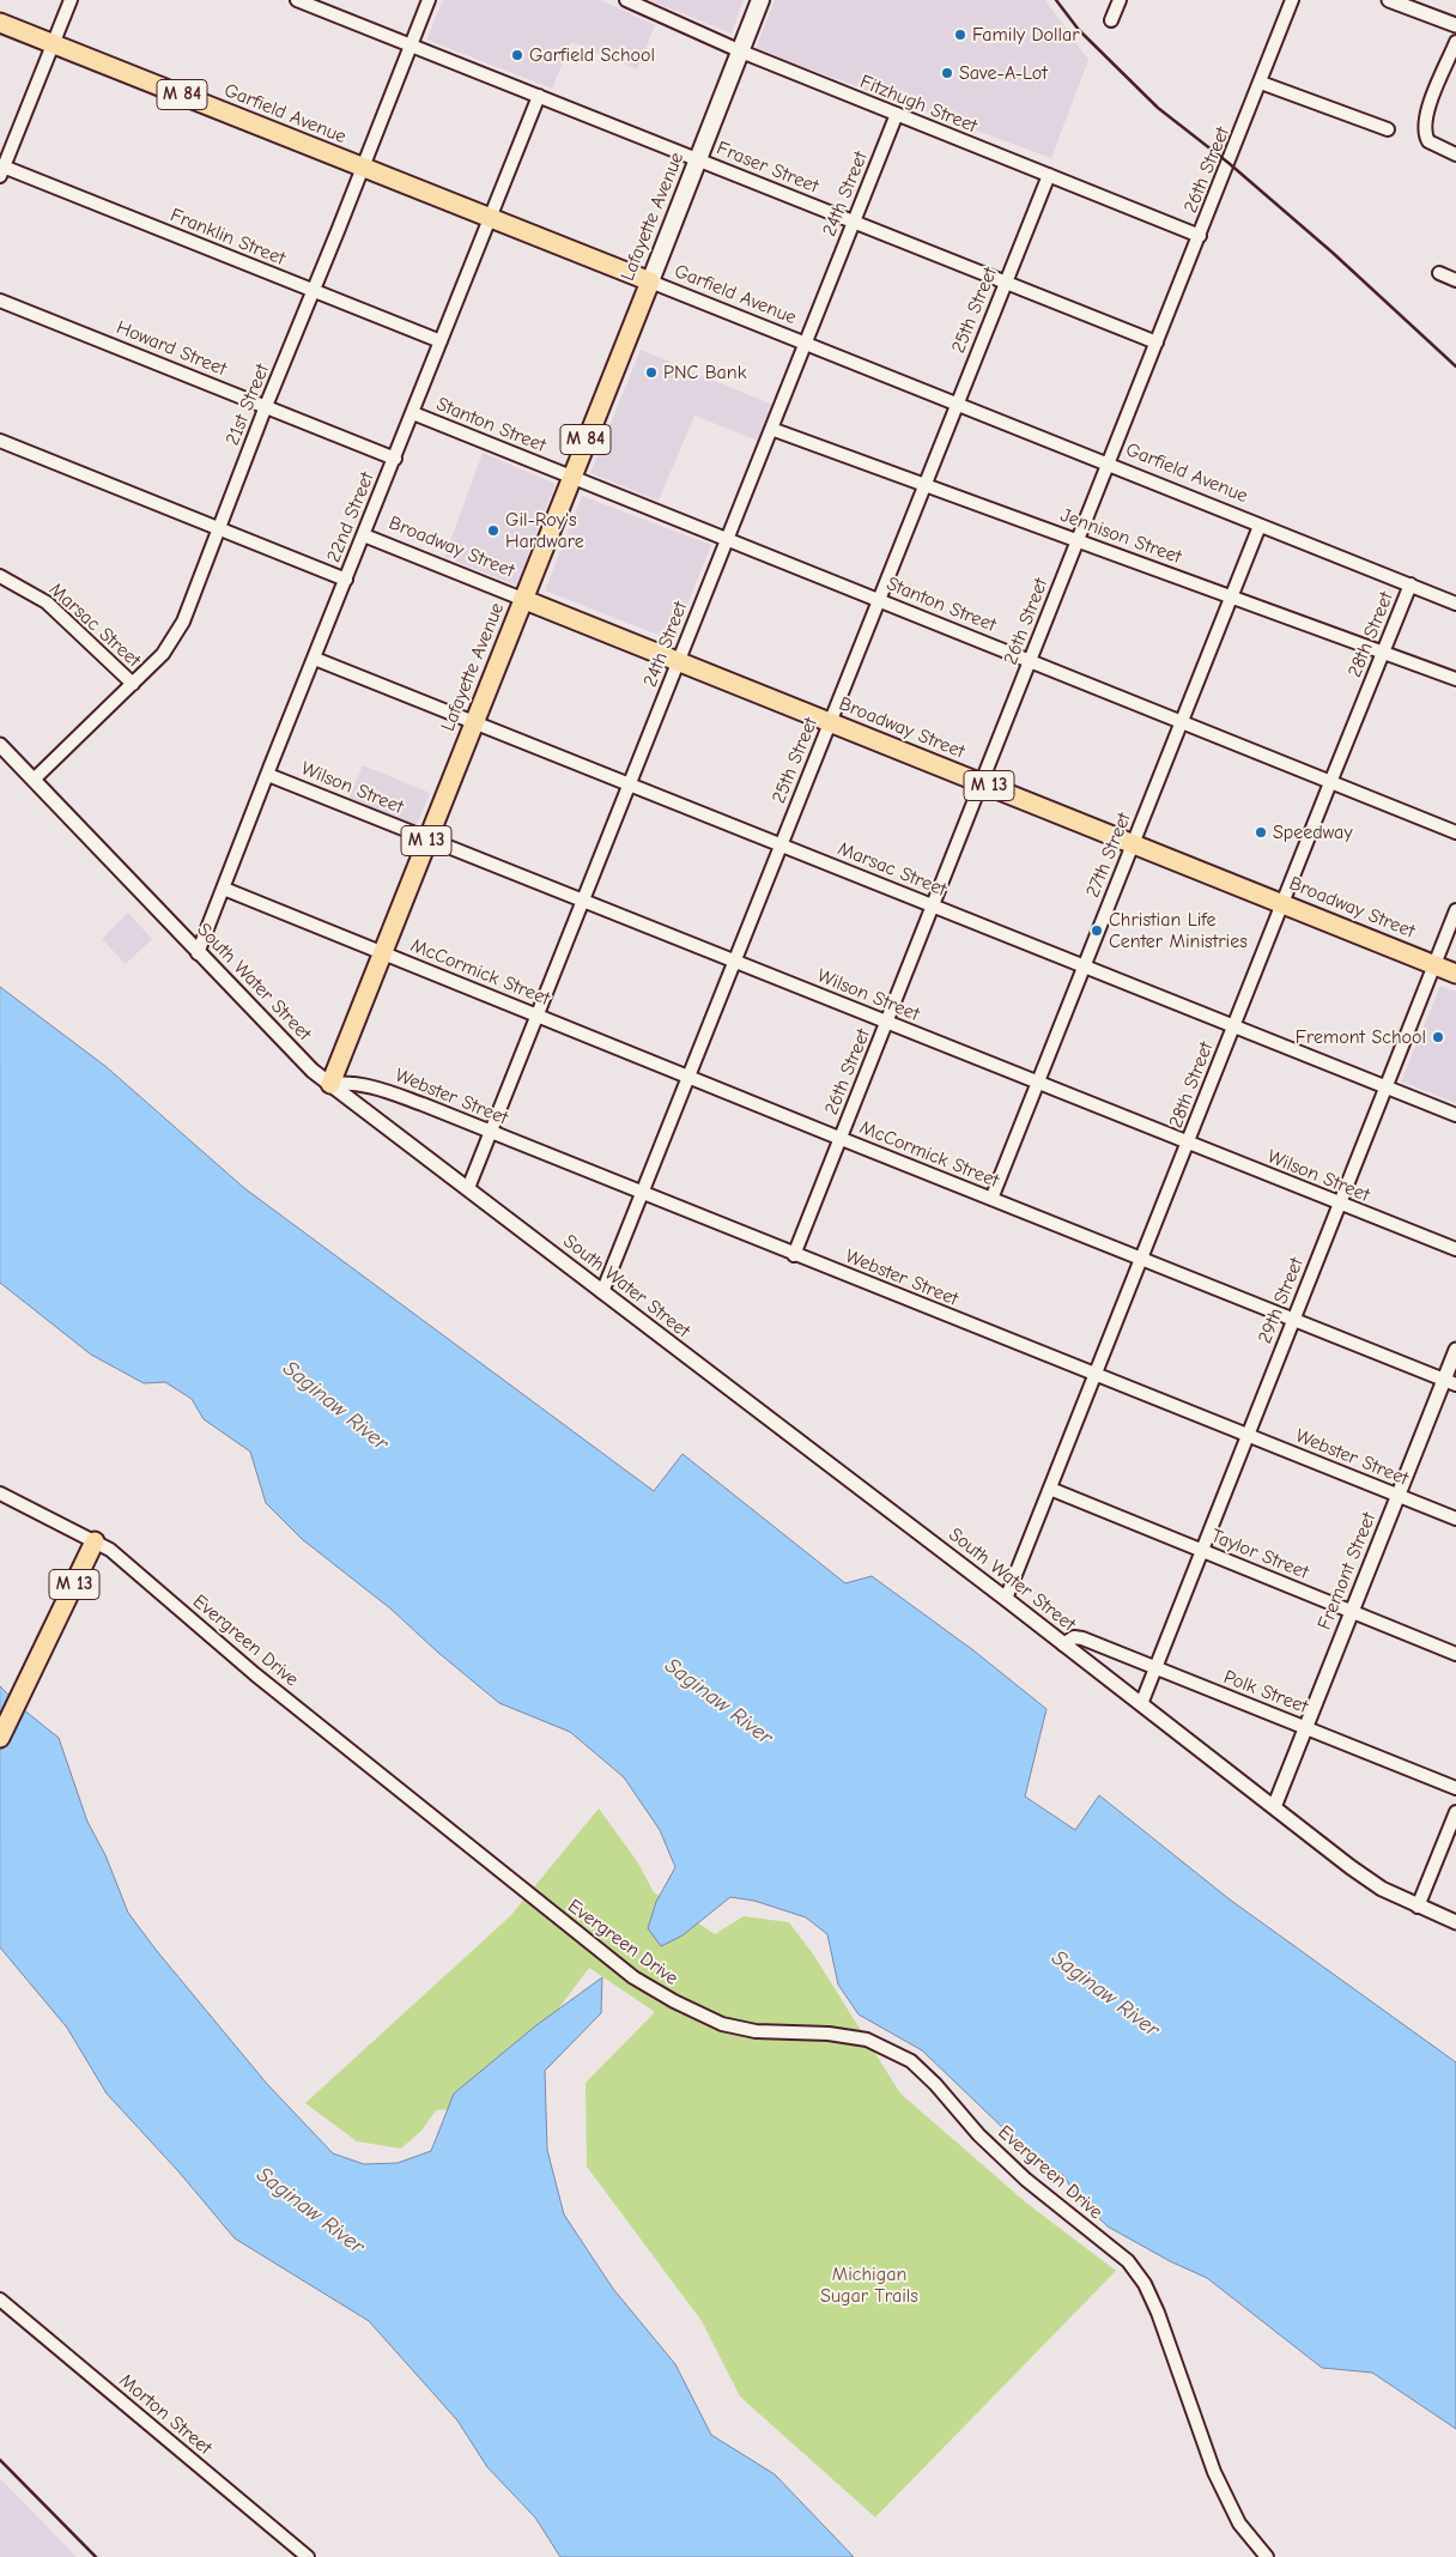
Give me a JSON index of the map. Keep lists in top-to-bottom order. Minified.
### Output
{"streets":{"main road":["M 84","Garfield Avenue","Lafayette Avenue","Broadway Street","M 13"],"street":["Fitzhugh Street","Fraser Street","26th Street","24th Street","Franklin Street","25th Street","Howard Street","21st Street","Stanton Street","22nd Street","Jennison Street","Marsac Street","28th Street","Wilson Street","27th Street","McCormick Street","South Water Street","Webster Street","29th Street","Taylor Street","Fremont Street","Evergreen Drive","Polk Street","Morton Street"]},"crossings":[["Fitzhugh Street","26th Street"],["Fitzhugh Street","24th Street"],["Fitzhugh Street","Lafayette Avenue"],["Fitzhugh Street","25th Street"],["Garfield Avenue","26th Street"],["Garfield Avenue","24th Street"],["Garfield Avenue","Lafayette Avenue"],["Garfield Avenue","25th Street"],["Garfield Avenue","21st Street"],["Garfield Avenue","22nd Street"],["Garfield Avenue","28th Street"],["Garfield Avenue","27th Street"],["Fraser Street","26th Street"],["Fraser Street","24th Street"],["Fraser Street","Lafayette Avenue"],["Fraser Street","25th Street"],["Fraser Street","21st Street"],["Fraser Street","22nd Street"],["26th Street","Stanton Street"],["26th Street","Jennison Street"],["26th Street","Broadway Street"],["26th Street","Marsac Street"],["26th Street","Wilson Street"],["26th Street","McCormick Street"],["26th Street","Webster Street"],["24th Street","Stanton Street"],["24th Street","Jennison Street"],["24th Street","Broadway Street"],["24th Street","Marsac Street"],["24th Street","Wilson Street"],["24th Street","McCormick Street"],["24th Street","South Water Street"],["24th Street","Webster Street"],["Lafayette Avenue","Stanton Street"],["Lafayette Avenue","Broadway Street"],["Lafayette Avenue","Marsac Street"],["Lafayette Avenue","Wilson Street"],["Lafayette Avenue","McCormick Street"],["Lafayette Avenue","South Water Street"],["Lafayette Avenue","Webster Street"],["Franklin Street","21st Street"],["Franklin Street","22nd Street"],["25th Street","Stanton Street"],["25th Street","Jennison Street"],["25th Street","Broadway Street"],["25th Street","Marsac Street"],["25th Street","Wilson Street"],["25th Street","McCormick Street"],["25th Street","South Water Street"],["25th Street","Webster Street"],["Howard Street","21st Street"],["Howard Street","22nd Street"],["21st Street","Marsac Street"],["21st Street","South Water Street"],["Stanton Street","22nd Street"],["Stanton Street","28th Street"],["Stanton Street","27th Street"],["22nd Street","Broadway Street"],["22nd Street","Marsac Street"],["22nd Street","Wilson Street"],["22nd Street","McCormick Street"],["22nd Street","South Water Street"],["Jennison Street","28th Street"],["Jennison Street","27th Street"],["Broadway Street","28th Street"],["Broadway Street","27th Street"],["Broadway Street","29th Street"],["Marsac Street","28th Street"],["Marsac Street","27th Street"],["Marsac Street","29th Street"],["28th Street","Wilson Street"],["28th Street","McCormick Street"],["28th Street","South Water Street"],["28th Street","Webster Street"],["28th Street","Taylor Street"],["M 13","Evergreen Drive"],["Wilson Street","27th Street"],["Wilson Street","29th Street"],["27th Street","McCormick Street"],["McCormick Street","29th Street"],["McCormick Street","Fremont Street"],["South Water Street","Webster Street"],["South Water Street","29th Street"],["South Water Street","Fremont Street"],["South Water Street","Polk Street"],["Webster Street","29th Street"],["Webster Street","Fremont Street"],["29th Street","Taylor Street"],["29th Street","Polk Street"],["Taylor Street","Fremont Street"],["Fremont Street","Polk Street"]],"water":["Saginaw River"],"parks":["Michigan Sugar Trails"],"places":["Family Dollar","Garfield School","Save-A-Lot","PNC Bank","Gil-Roy's Hardware","Speedway","Christian Life Center Ministries","Fremont School"]}
